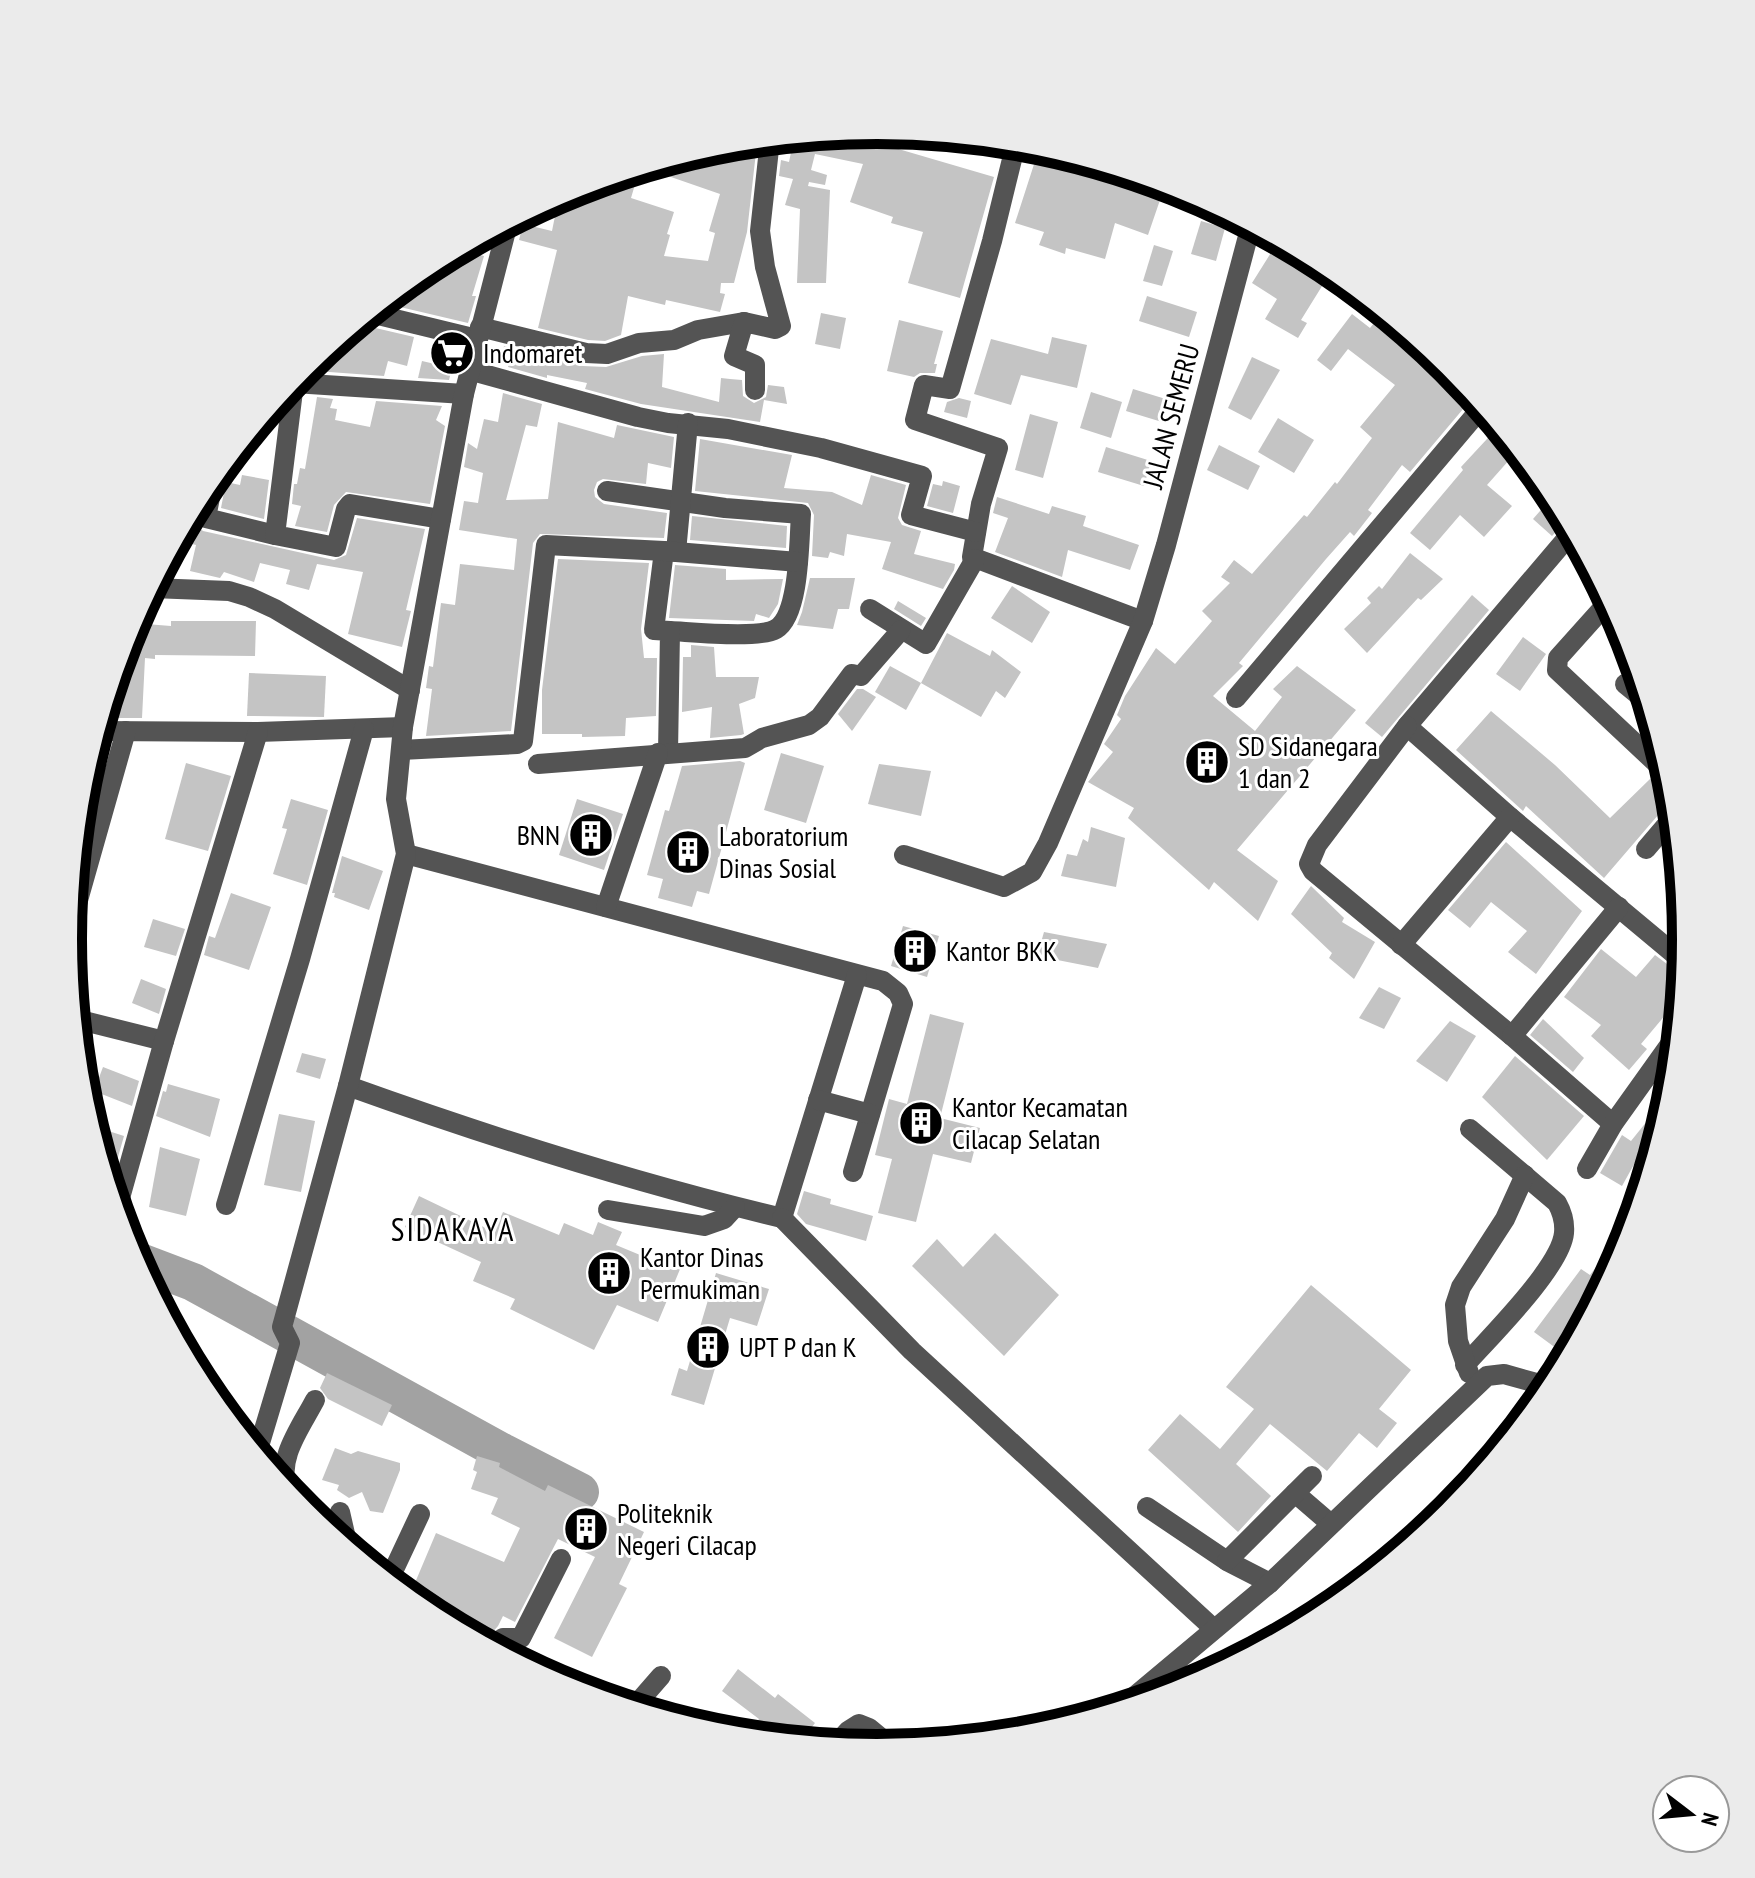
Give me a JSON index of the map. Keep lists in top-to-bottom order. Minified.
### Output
{"streets":{"street":["JALAN SEMERU"]},"districts":["SIDAKAYA"],"places":{"supermarket":["Indomaret"],"building":["SD Sidanegara 1 dan 2","BNN","Laboratorium Dinas Sosial","Kantor BKK","Kantor Kecamatan Cilacap Selatan","Kantor Dinas Permukiman","UPT P dan K","Politeknik Negeri Cilacap"]},"north":"right"}
